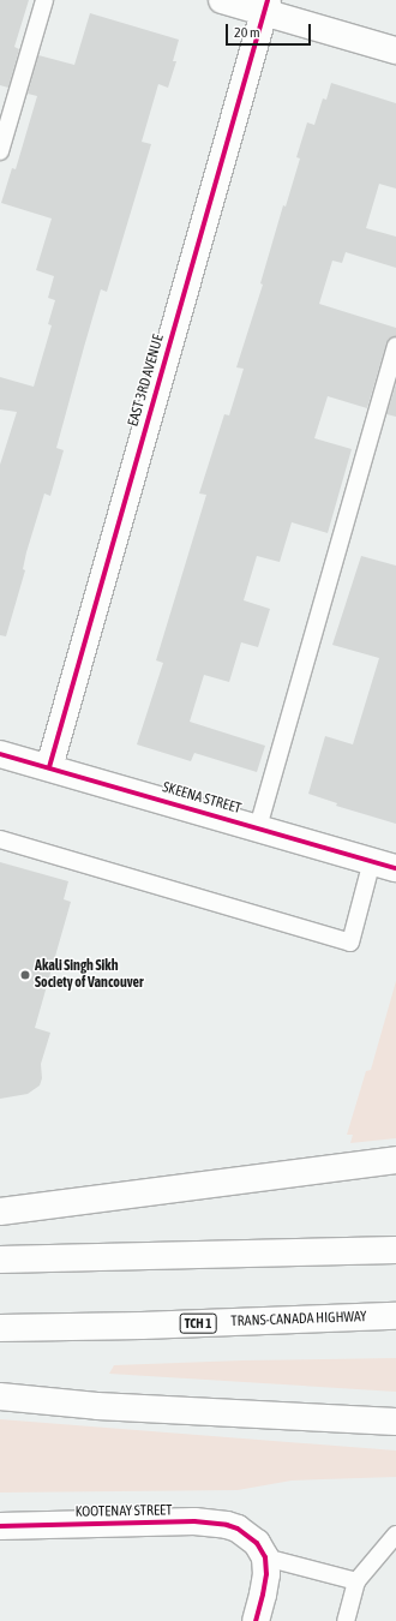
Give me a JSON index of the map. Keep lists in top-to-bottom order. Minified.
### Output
{"streets":{"main road":["EAST 3RD AVENUE","SKEENA STREET","TRANS-CANADA HIGHWAY","TCH 1","KOOTENAY STREET"]},"crossings":[["EAST 3RD AVENUE","SKEENA STREET"]],"places":["Akali Singh Sikh Society of Vancouver"],"scale_bar":"20 m"}
